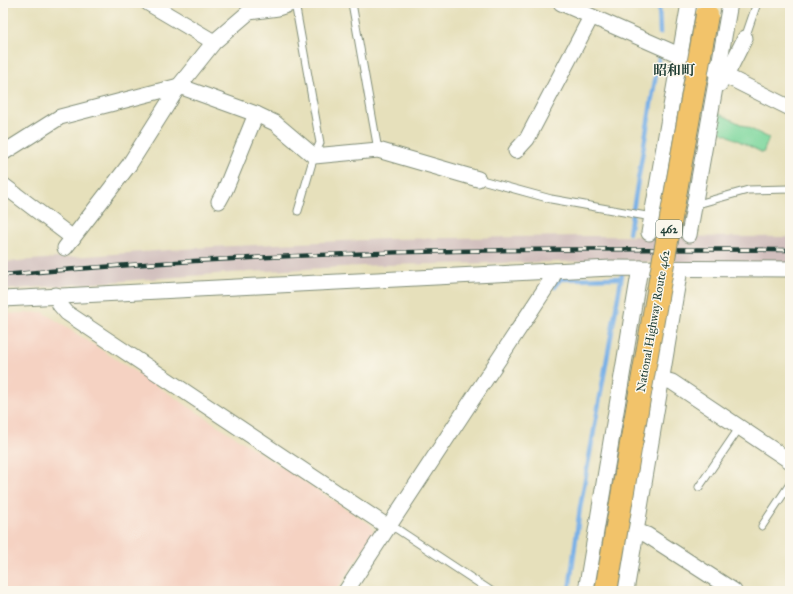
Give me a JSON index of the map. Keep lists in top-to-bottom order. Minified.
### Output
{"streets":{"highway":["462","National Highway Route 462"]},"districts":["昭和町"]}
